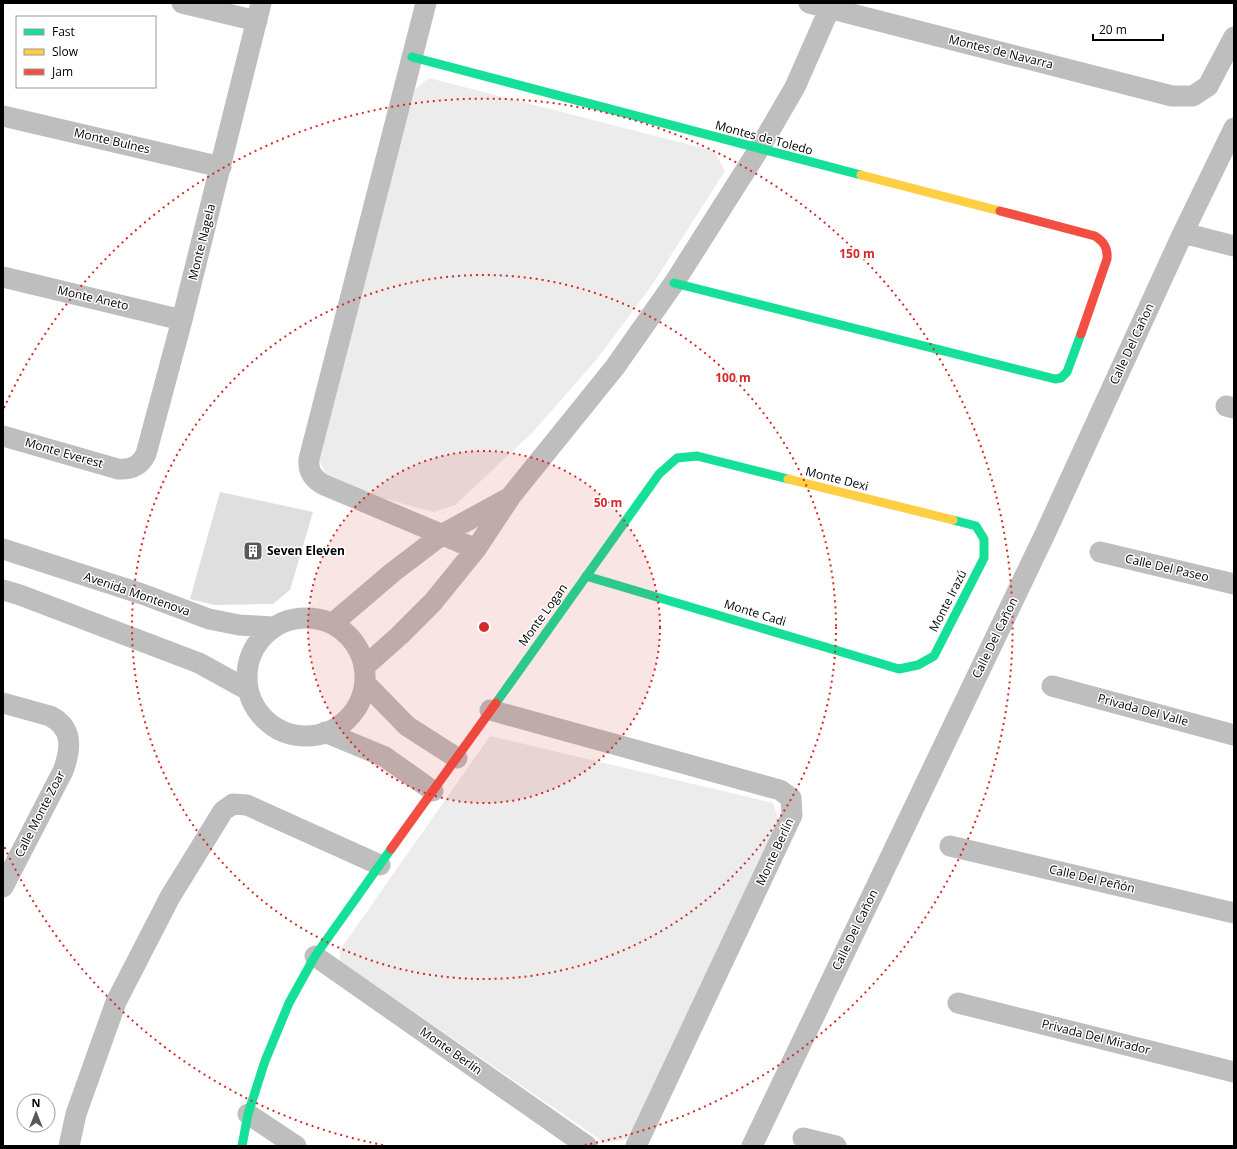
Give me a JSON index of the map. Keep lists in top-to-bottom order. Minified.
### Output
{"streets":{"street":["Montes de Navarra","Montes de Toledo","Monte Bulnes","Monte Nagela","Monte Aneto","Calle Del Cañon","Monte Everest","Monte Dexi","Calle Del Paseo","Avenida Montenova","Monte Irazú","Monte Cadi","Monte Logan","Privada Del Valle","Calle Monte Zoar","Monte Berlín","Calle Del Peñón","Privada Del Mirador"]},"crossings":[["Monte Bulnes","Monte Nagela"],["Monte Nagela","Monte Aneto"],["Monte Nagela","Monte Everest"],["Monte Dexi","Monte Irazú"],["Monte Dexi","Monte Logan"],["Monte Irazú","Monte Cadi"],["Monte Cadi","Monte Logan"],["Monte Logan","Monte Berlín"]],"places":{"building":["Seven Eleven"]},"legend":["Fast","Slow","Jam"],"scale_bar":"20 m","north":"top","rings":["150 m","100 m","50 m"]}
